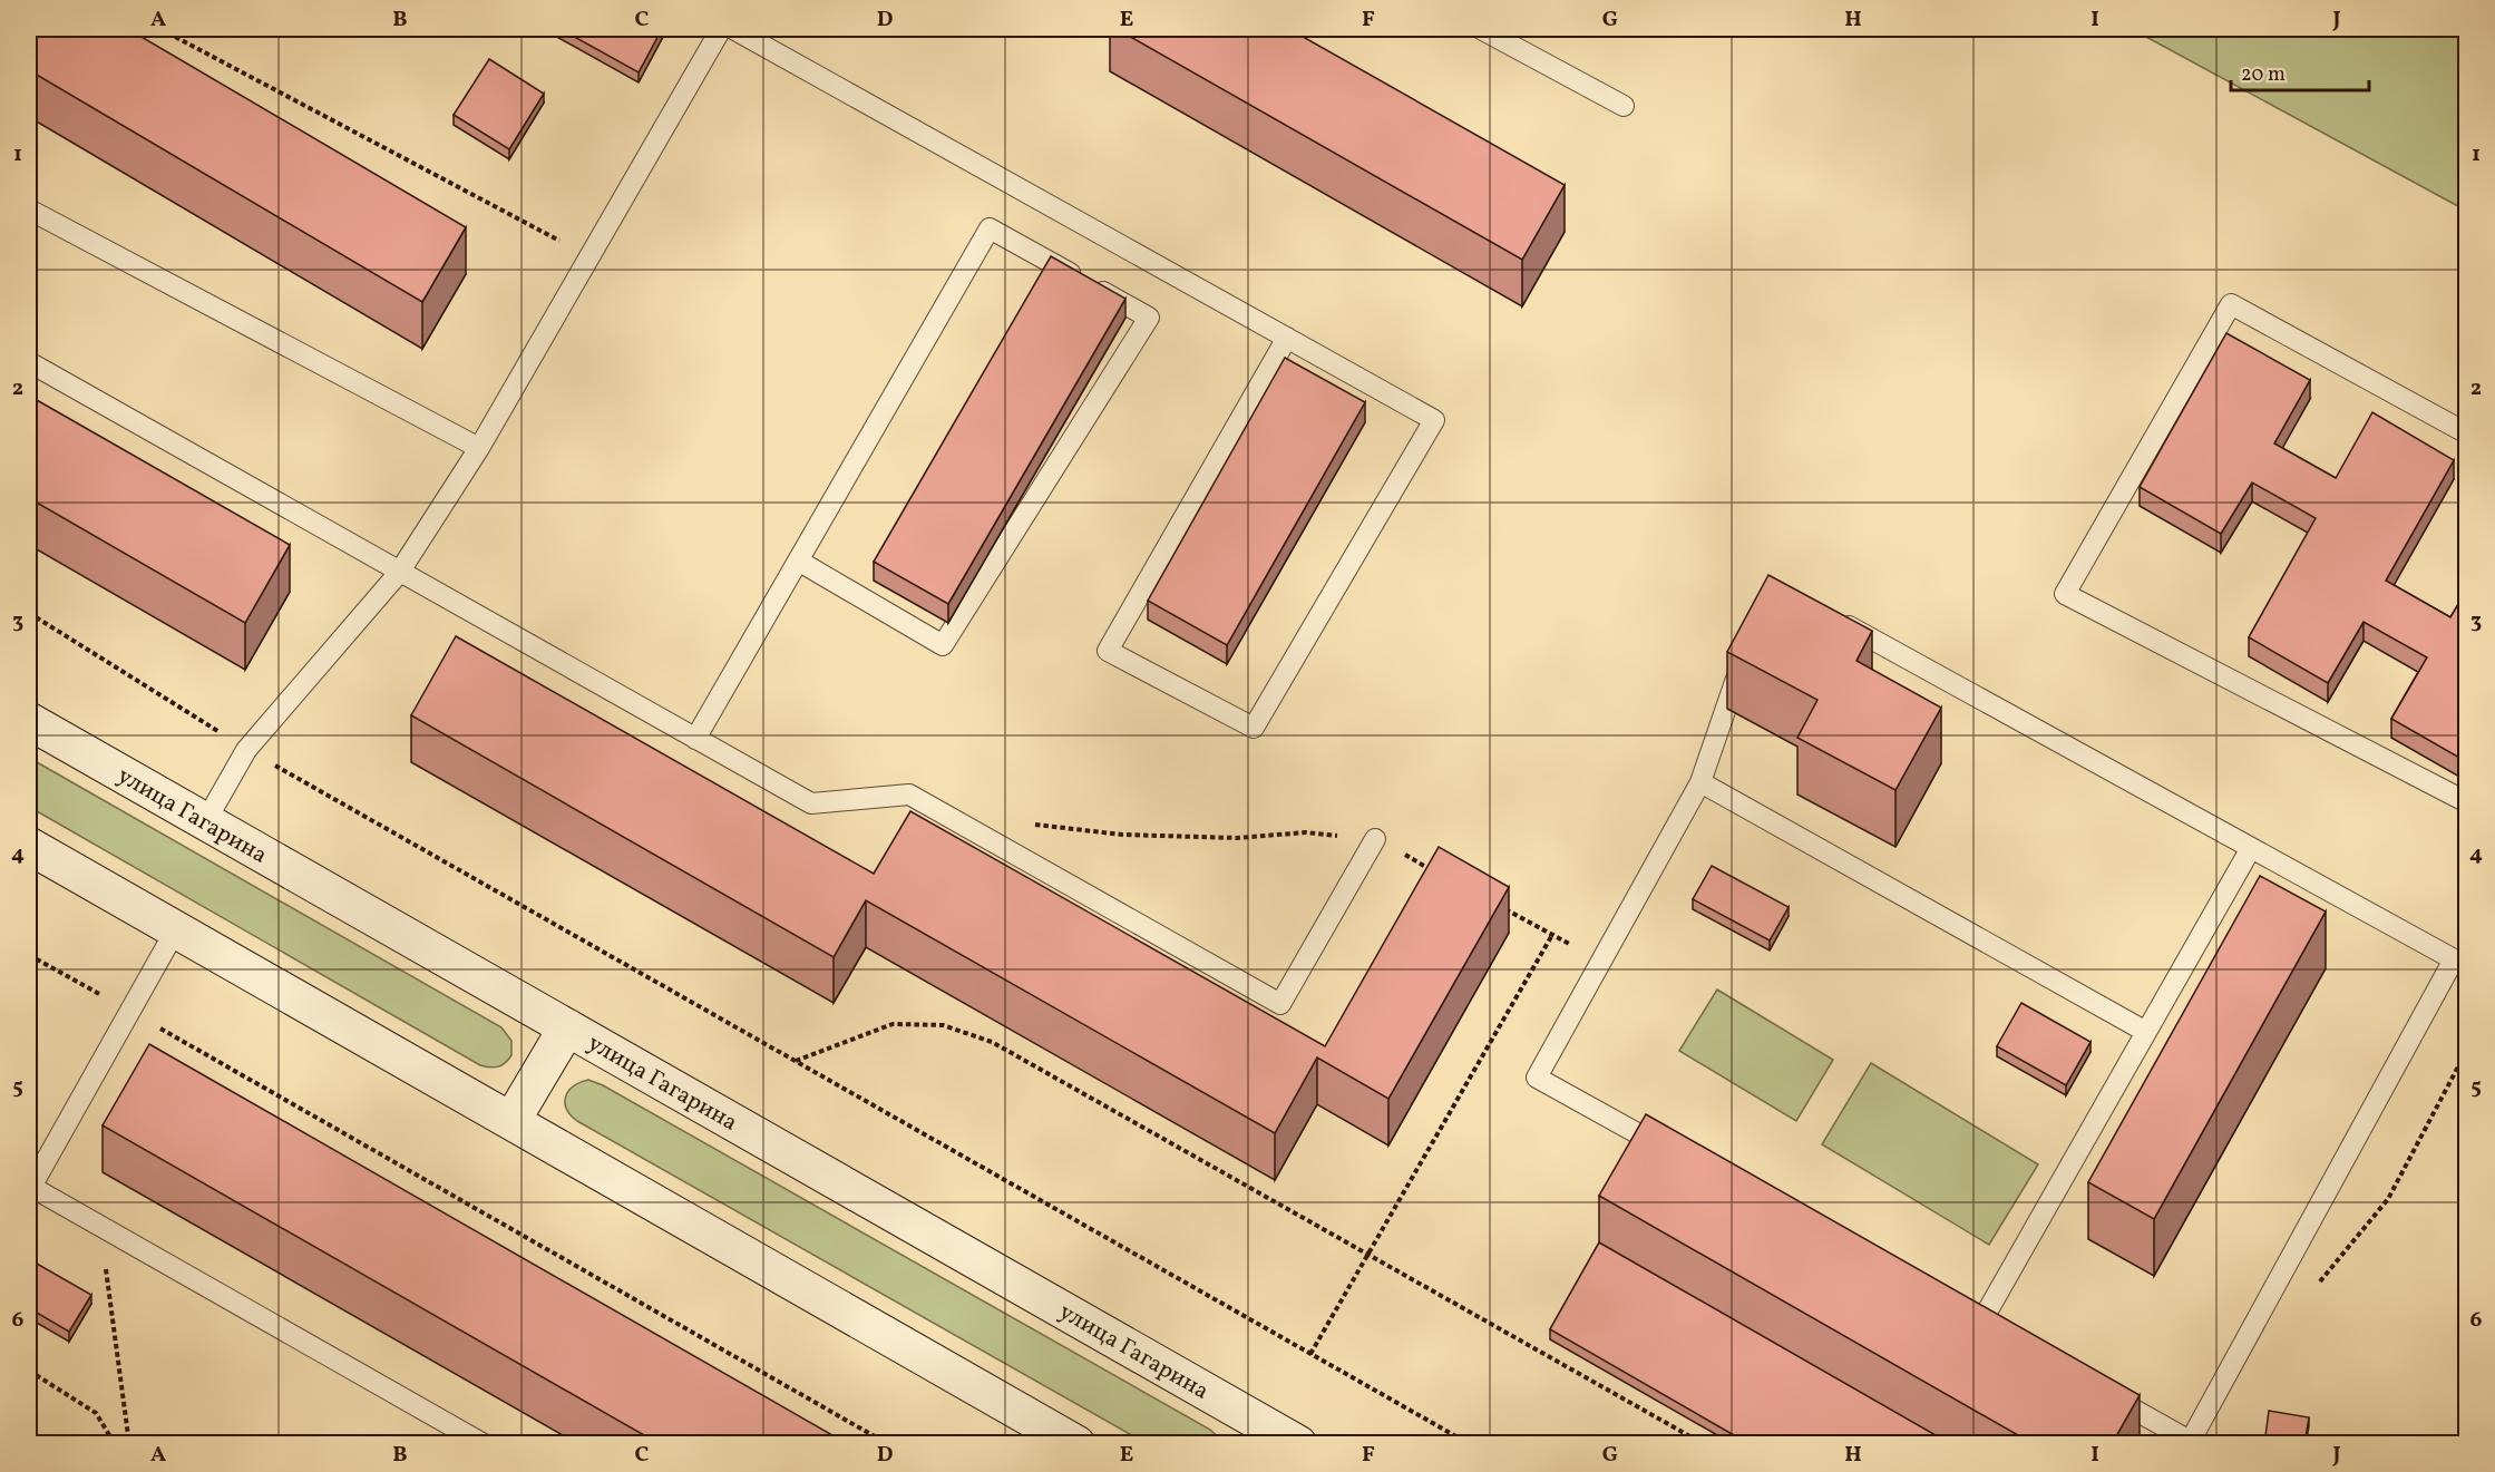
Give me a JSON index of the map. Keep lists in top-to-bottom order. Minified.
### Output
{"streets":{"main road":["улица Гагарина"]},"scale_bar":"20 m","grid":{"columns":["A","B","C","D","E","F","G","H","I","J"],"rows":["1","2","3","4","5","6"]}}
